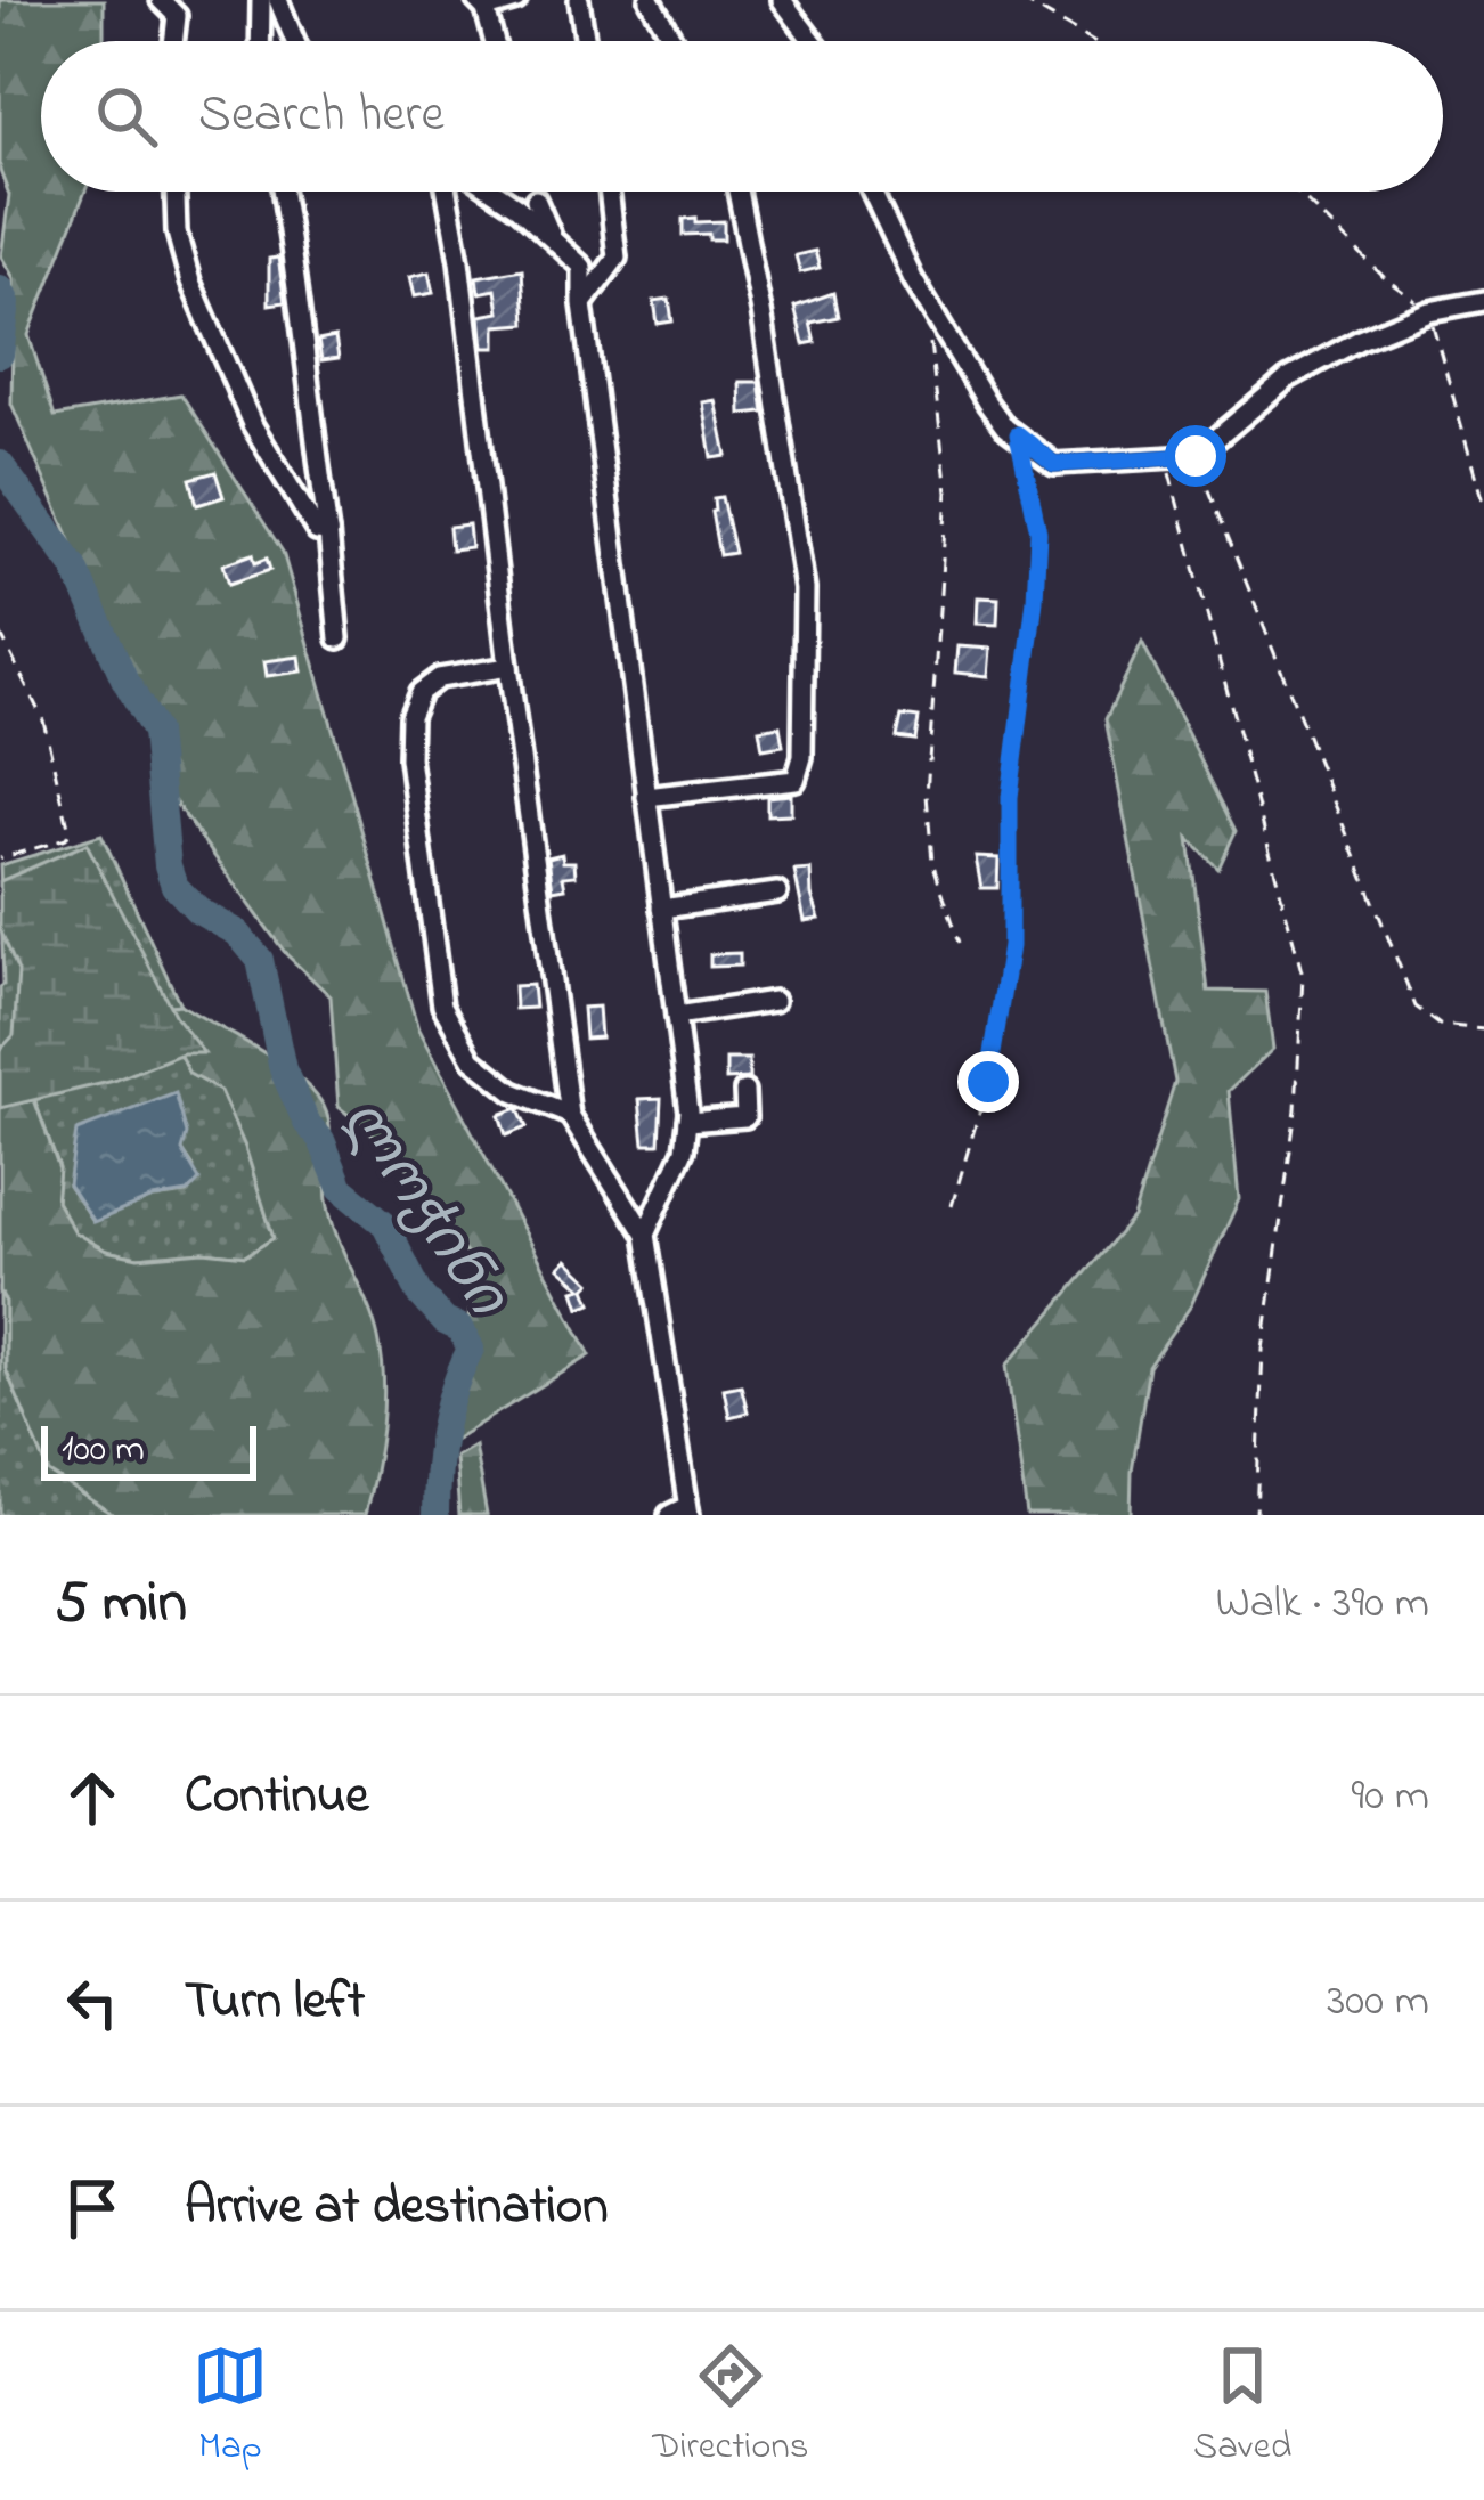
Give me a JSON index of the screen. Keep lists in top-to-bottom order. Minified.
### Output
{"water":["ლოჭინი"],"scale_bar":"100 m","page":{"search":"Search here","scale":"100 m","heading":["5 min","Walk · 390 m"],"list":[["Continue","90 m"],["Turn left","300 m"],"Arrive at destination"],"nav":["Map","Directions","Saved"]}}
